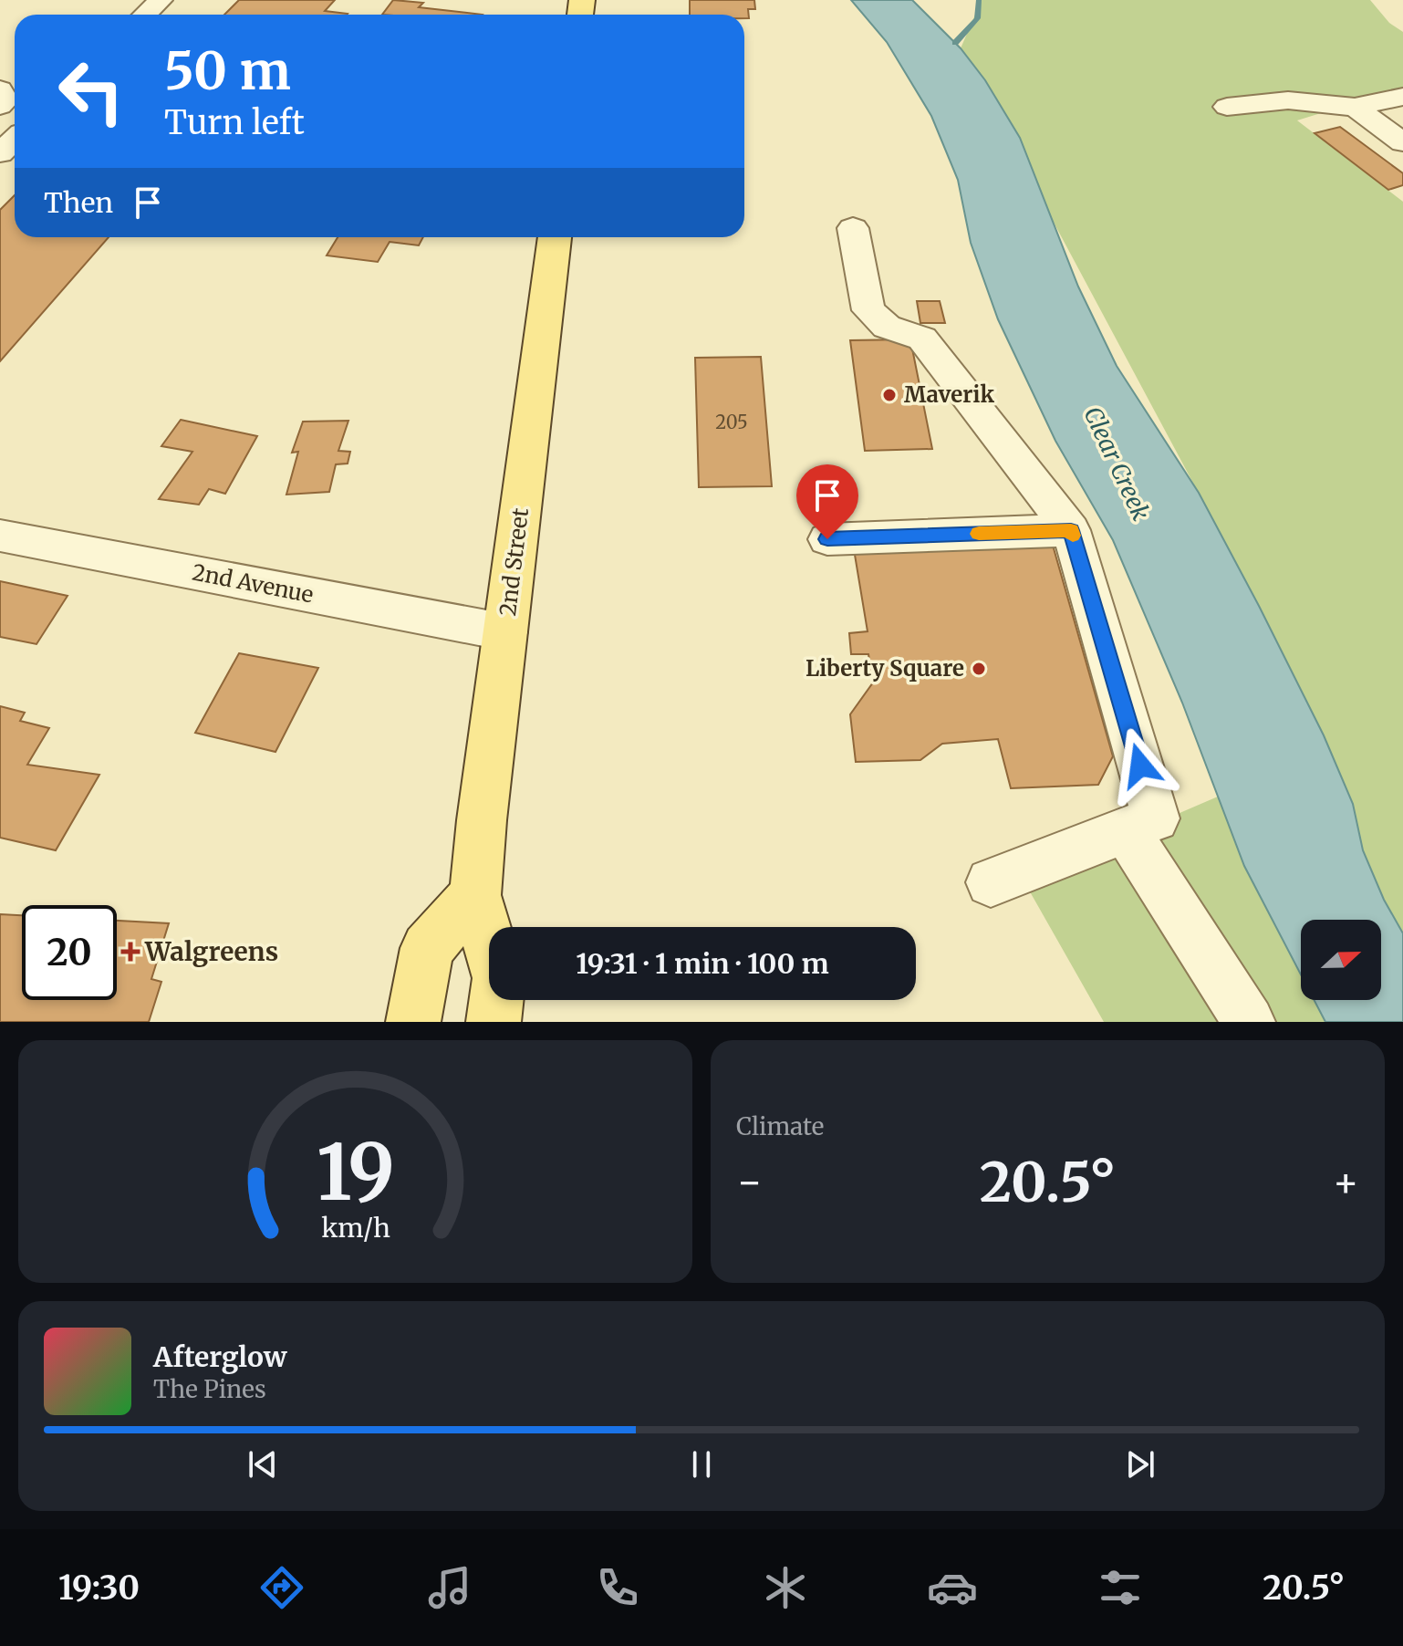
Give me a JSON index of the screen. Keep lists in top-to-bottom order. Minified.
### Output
{"streets":{"main road":["2nd Street"],"street":["2nd Avenue"]},"crossings":[["2nd Street","2nd Avenue"]],"water":["Clear Creek"],"places":{"other":["Maverik","Liberty Square"],"health":["Walgreens"]},"house_numbers":["205"],"north":"right","page":{"turn":["50 m","Turn left"],"then":"Then","limit":"20","trip":"19:31 · 1 min · 100 m","tile":"Climate","heat":["−","20.5°","+"],"song":["Afterglow","The Pines"],"tabs":["19:30","20.5°"],"gauge":["19","km/h"]}}
